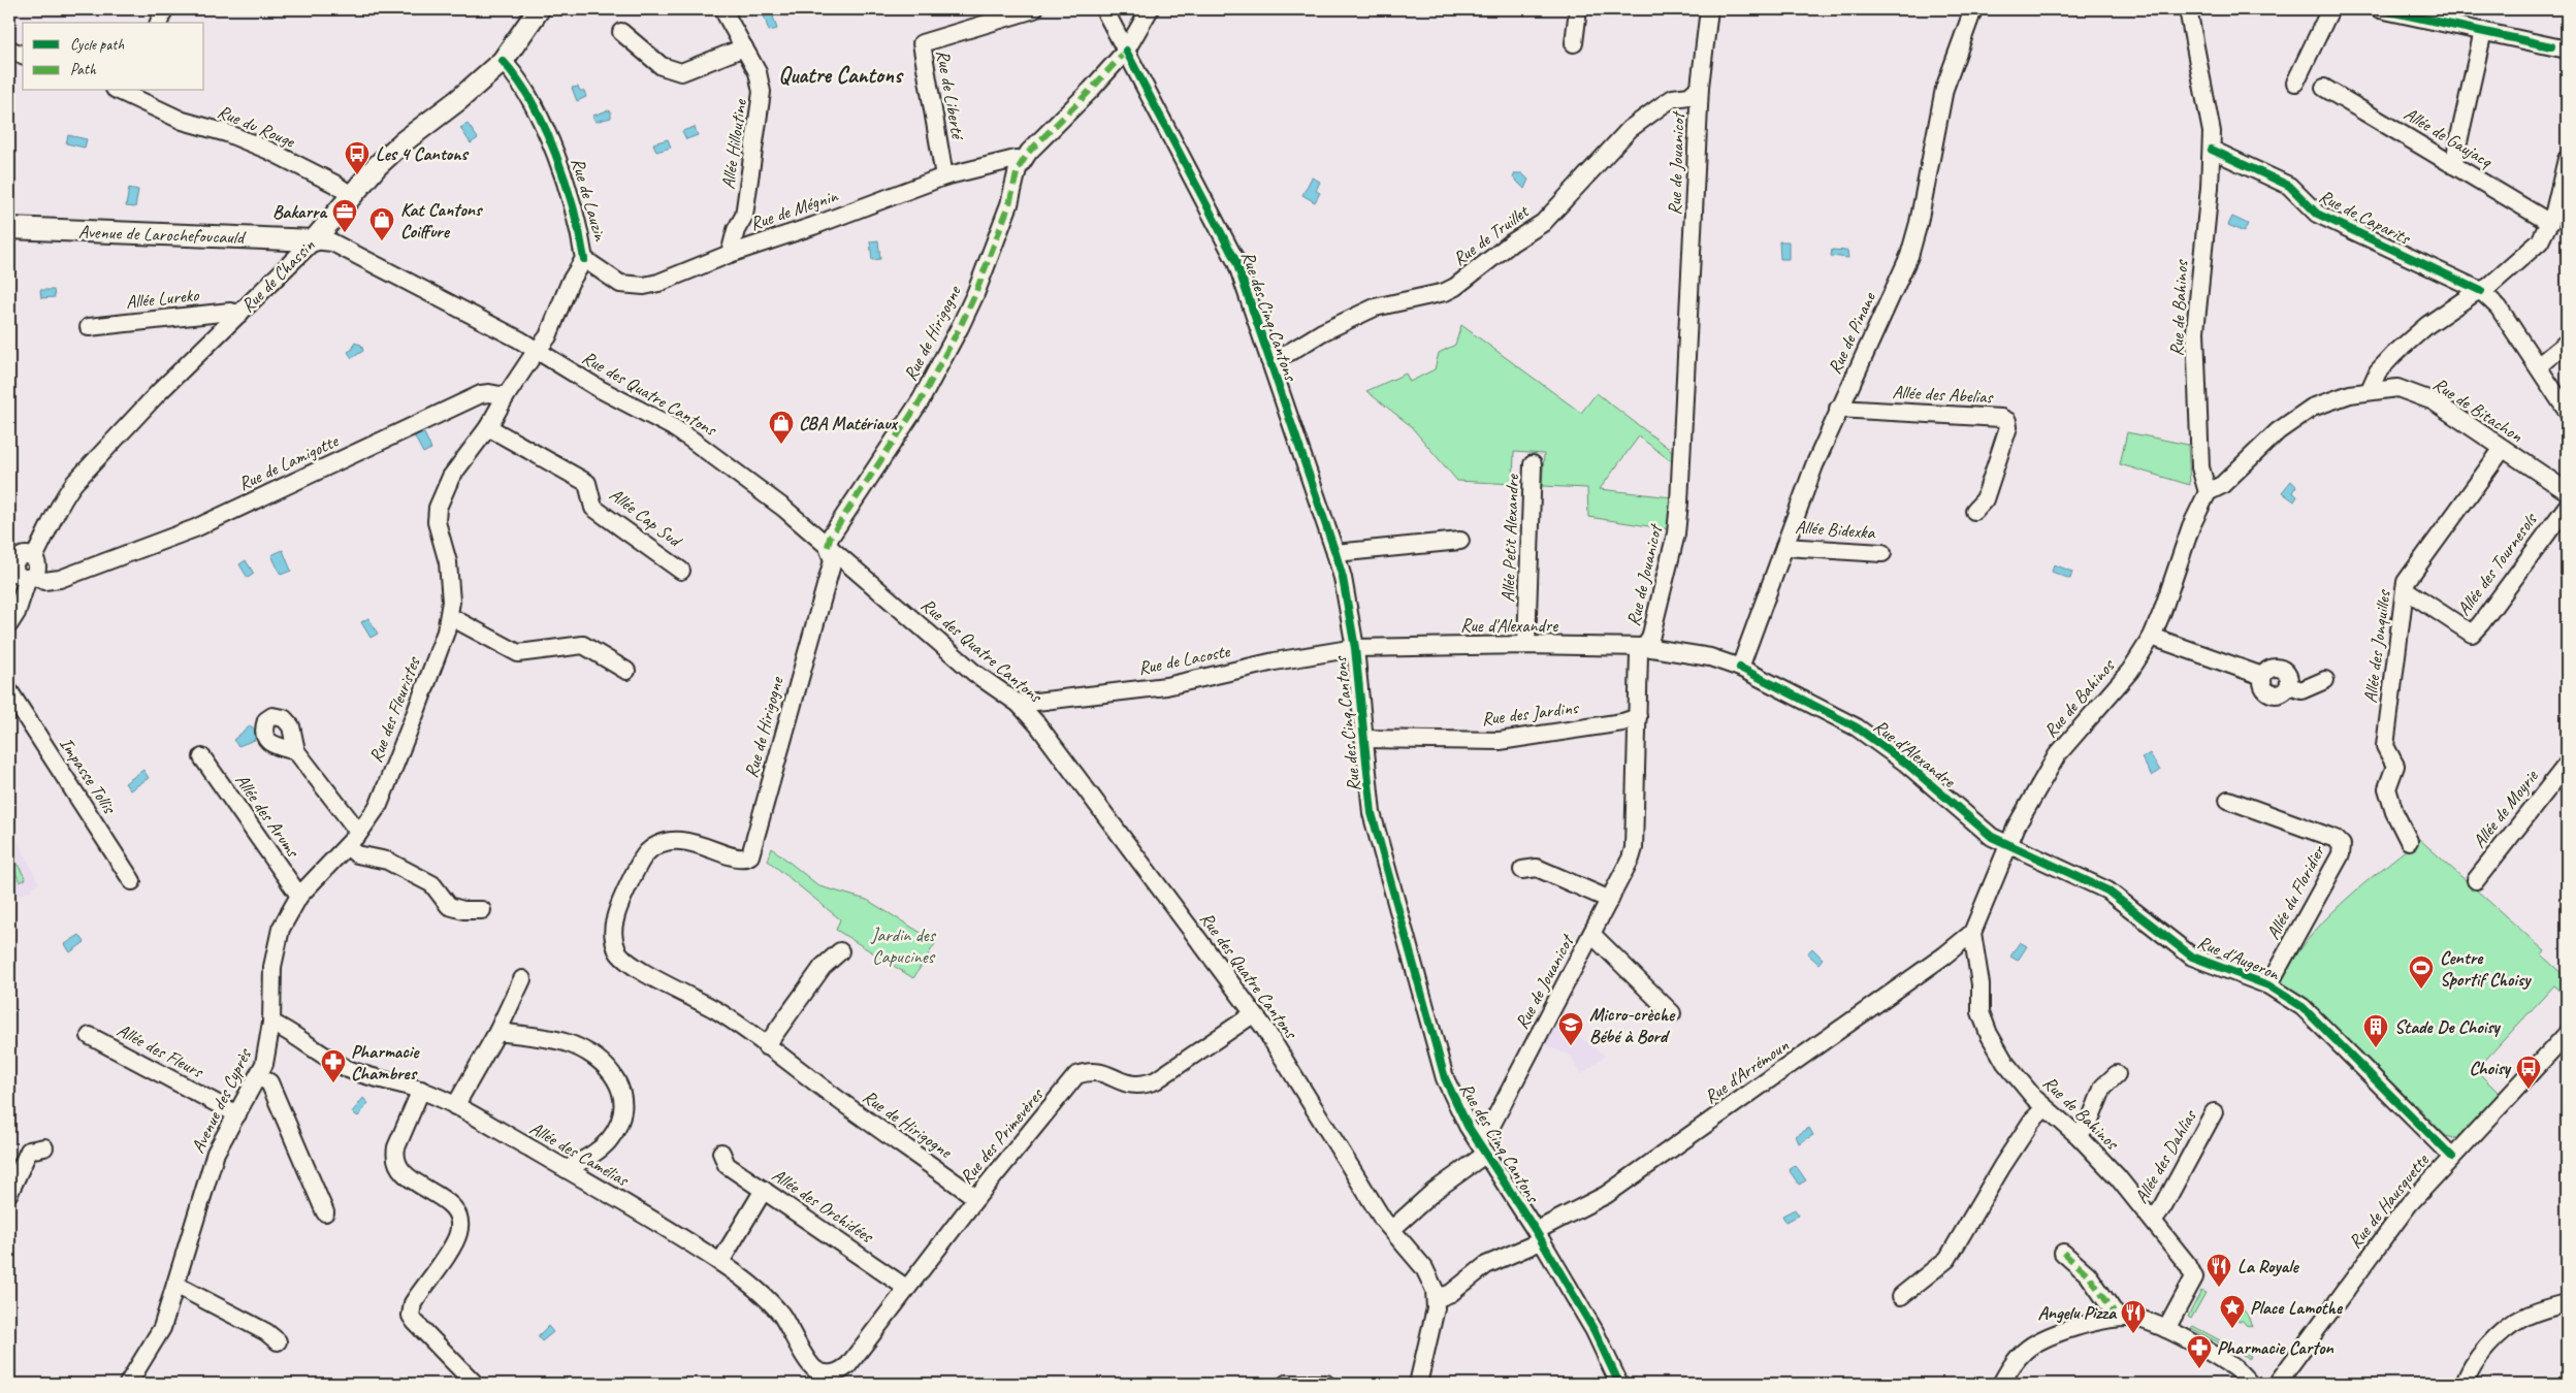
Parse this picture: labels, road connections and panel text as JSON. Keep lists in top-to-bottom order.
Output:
{
  "streets": {
    "main road": ["Avenue de Larochefoucauld", "Rue de Chassin"],
    "street": [
      "Rue de Liberté",
      "Rue du Rouge",
      "Allée de Gaujacq",
      "Allée Hilloutine",
      "Rue de Jouanicot",
      "Rue de Lauzin",
      "Rue de Mégnin",
      "Rue de Caparits",
      "Rue de Truillet",
      "Allée Lureko",
      "Rue de Bahinos",
      "Rue des Cinq Cantons",
      "Rue de Hirigogne",
      "Rue de Pinane",
      "Rue des Quatre Cantons",
      "Allée des Abelias",
      "Rue de Bitachon",
      "Rue de Lamigotte",
      "Allée Cap Sud",
      "Allée Bidexka",
      "Allée Petit Alexandre",
      "Allée des Tournesols",
      "Rue d'Alexandre",
      "Allée des Jonquilles",
      "Rue de Lacoste",
      "Rue des Fleuristes",
      "Rue des Jardins",
      "Impasse Tollis",
      "Allée de Moyrie",
      "Allée des Arums",
      "Allée du Floridier",
      "Rue d'Augeron",
      "Allée des Fleurs",
      "Rue d'Arrémoun",
      "Avenue des Cyprès",
      "Rue des Primevères",
      "Allée des Camélias",
      "Allée des Dahlias",
      "Rue de Hausquette",
      "Allée des Orchidées"
    ]
  },
  "crossings": [
    ["Rue de Liberté", "Rue de Mégnin"],
    ["Rue du Rouge", "Rue de Chassin"],
    ["Allée Hilloutine", "Rue de Mégnin"],
    ["Rue de Jouanicot", "Rue de Truillet"],
    ["Rue de Jouanicot", "Rue des Cinq Cantons"],
    ["Rue de Jouanicot", "Rue d'Alexandre"],
    ["Rue de Jouanicot", "Rue des Jardins"],
    ["Rue de Lauzin", "Rue de Mégnin"],
    ["Rue de Lauzin", "Rue de Chassin"],
    ["Rue de Lauzin", "Rue des Quatre Cantons"],
    ["Rue de Mégnin", "Rue de Hirigogne"],
    ["Rue de Caparits", "Rue de Bahinos"],
    ["Avenue de Larochefoucauld", "Rue de Chassin"],
    ["Avenue de Larochefoucauld", "Rue des Quatre Cantons"],
    ["Rue de Truillet", "Rue des Cinq Cantons"],
    ["Rue de Chassin", "Allée Lureko"],
    ["Rue de Chassin", "Rue des Quatre Cantons"],
    ["Rue de Chassin", "Rue de Lamigotte"],
    ["Rue de Bahinos", "Rue de Bitachon"],
    ["Rue de Bahinos", "Rue d'Alexandre"],
    ["Rue de Bahinos", "Rue d'Augeron"],
    ["Rue de Bahinos", "Rue d'Arrémoun"],
    ["Rue de Bahinos", "Allée des Dahlias"],
    ["Rue des Cinq Cantons", "Rue de Hirigogne"],
    ["Rue des Cinq Cantons", "Rue d'Alexandre"],
    ["Rue des Cinq Cantons", "Rue de Lacoste"],
    ["Rue des Cinq Cantons", "Rue des Jardins"],
    ["Rue des Cinq Cantons", "Rue d'Arrémoun"],
    ["Rue de Hirigogne", "Rue des Quatre Cantons"],
    ["Rue de Hirigogne", "Rue des Primevères"],
    ["Rue de Pinane", "Allée des Abelias"],
    ["Rue de Pinane", "Allée Bidexka"],
    ["Rue de Pinane", "Rue d'Alexandre"],
    ["Rue des Quatre Cantons", "Rue de Lacoste"],
    ["Rue des Quatre Cantons", "Rue d'Arrémoun"],
    ["Rue des Quatre Cantons", "Rue des Primevères"],
    ["Rue de Bitachon", "Allée des Jonquilles"],
    ["Rue de Lamigotte", "Rue des Fleuristes"],
    ["Allée Cap Sud", "Rue des Fleuristes"],
    ["Allée Petit Alexandre", "Rue d'Alexandre"],
    ["Allée des Tournesols", "Allée des Jonquilles"],
    ["Rue d'Alexandre", "Rue de Lacoste"],
    ["Rue d'Alexandre", "Rue d'Augeron"],
    ["Rue des Fleuristes", "Allée des Arums"],
    ["Rue des Fleuristes", "Avenue des Cyprès"],
    ["Rue des Fleuristes", "Allée des Camélias"],
    ["Allée du Floridier", "Rue d'Augeron"],
    ["Rue d'Augeron", "Rue de Hausquette"],
    ["Allée des Fleurs", "Avenue des Cyprès"],
    ["Avenue des Cyprès", "Allée des Camélias"],
    ["Rue des Primevères", "Allée des Camélias"],
    ["Rue des Primevères", "Allée des Orchidées"]
  ],
  "districts": ["Quatre Cantons"],
  "parks": ["Jardin des Capucines"],
  "places": {
    "bus stop": ["Les 4 Cantons", "Choisy"],
    "office": ["Bakarra"],
    "shop": ["Kat Cantons Coiffure", "CBA Matériaux"],
    "sports": ["Centre Sportif Choisy"],
    "school or university": ["Micro-crèche Bébé à Bord"],
    "building": ["Stade De Choisy"],
    "pharmacy": ["Pharmacie Chambres", "Pharmacie Carton"],
    "restaurant": ["La Royale", "Angelu Pizza"],
    "place": ["Place Lamothe"]
  },
  "legend": ["Cycle path", "Path"]
}
